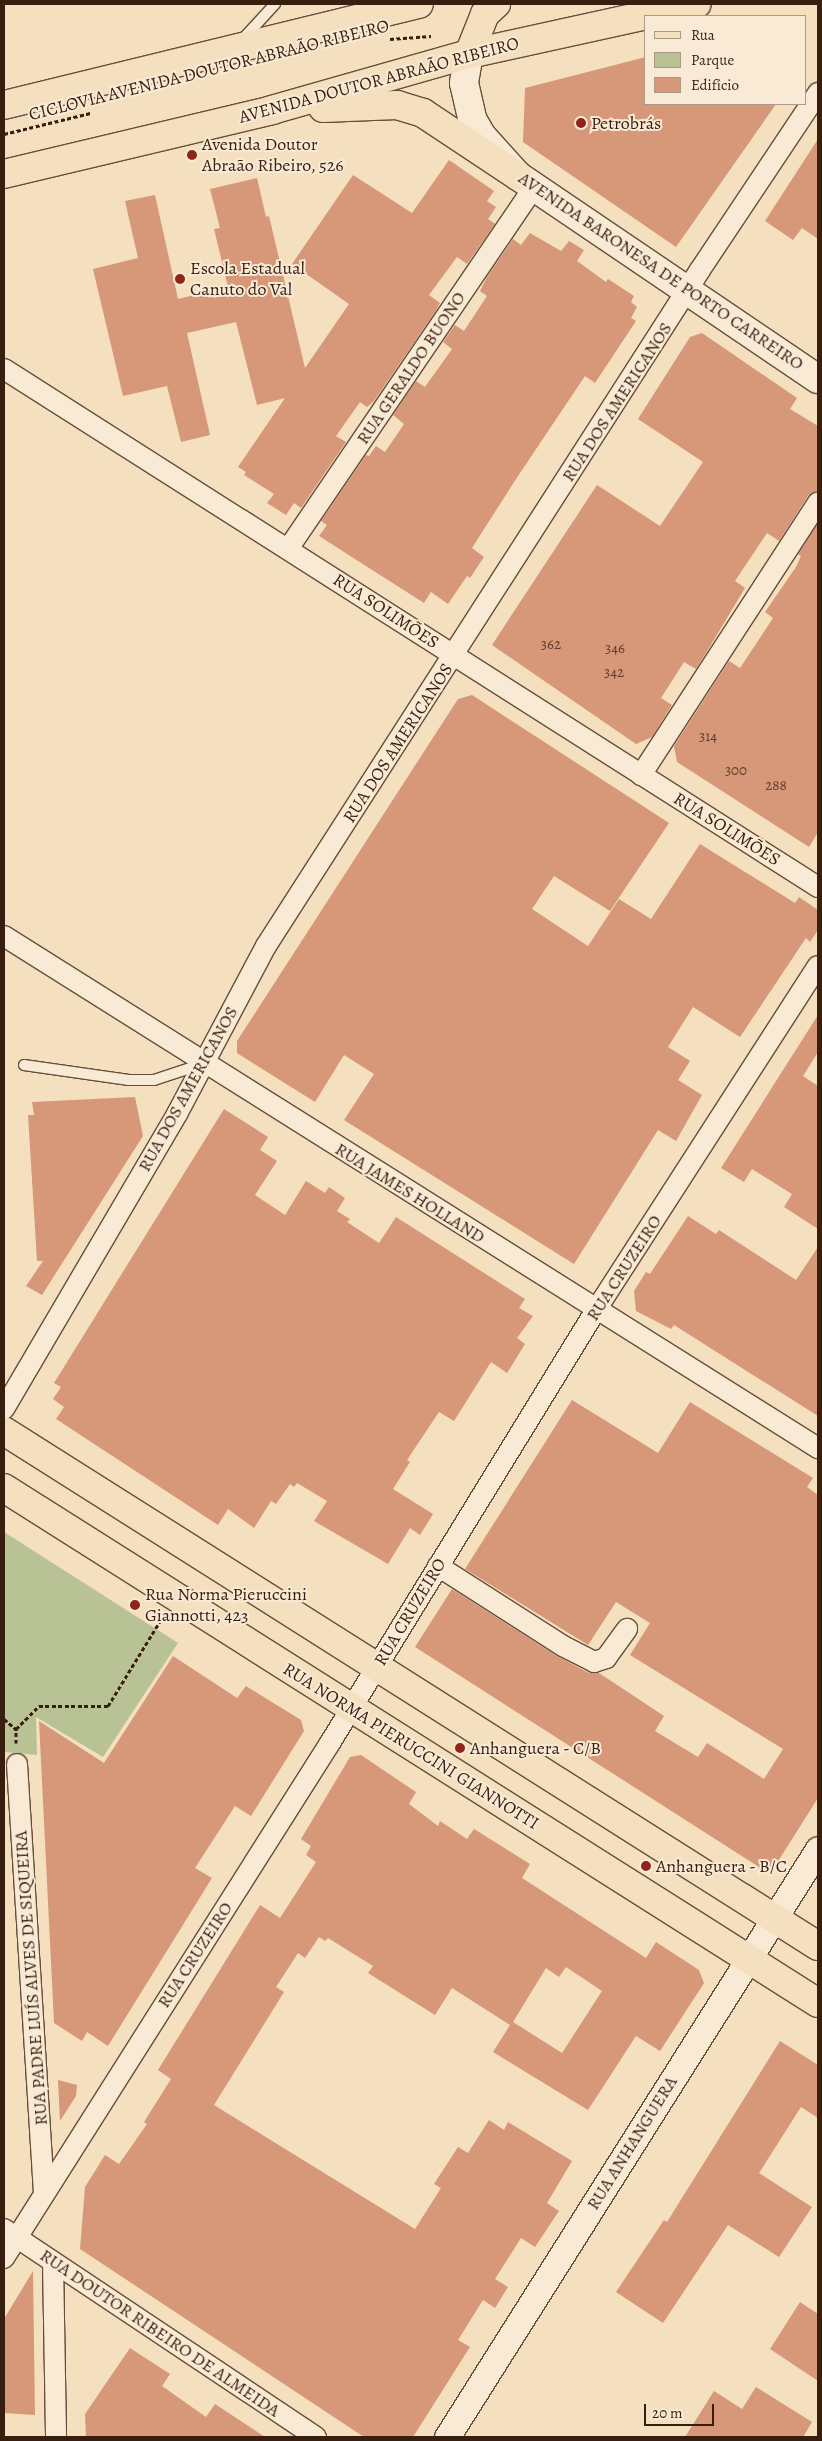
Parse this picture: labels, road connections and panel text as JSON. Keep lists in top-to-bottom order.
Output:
{
  "streets": {
    "main road": ["AVENIDA DOUTOR ABRAÃO RIBEIRO", "AVENIDA BARONESA DE PORTO CARREIRO", "RUA NORMA PIERUCCINI GIANNOTTI"],
    "street": [
      "RUA GERALDO BUONO",
      "RUA DOS AMERICANOS",
      "RUA SOLIMÕES",
      "RUA JAMES HOLLAND",
      "RUA CRUZEIRO",
      "RUA PADRE LUÍS ALVES DE SIQUEIRA",
      "RUA ANHANGUERA",
      "RUA DOUTOR RIBEIRO DE ALMEIDA"
    ],
    "path": ["CICLOVIA AVENIDA DOUTOR ABRAÃO RIBEIRO"]
  },
  "crossings": [
    ["AVENIDA DOUTOR ABRAÃO RIBEIRO", "AVENIDA BARONESA DE PORTO CARREIRO"],
    ["AVENIDA BARONESA DE PORTO CARREIRO", "RUA GERALDO BUONO"],
    ["AVENIDA BARONESA DE PORTO CARREIRO", "RUA DOS AMERICANOS"],
    ["RUA GERALDO BUONO", "RUA SOLIMÕES"],
    ["RUA DOS AMERICANOS", "RUA SOLIMÕES"],
    ["RUA DOS AMERICANOS", "RUA JAMES HOLLAND"],
    ["RUA JAMES HOLLAND", "RUA CRUZEIRO"],
    ["RUA CRUZEIRO", "RUA NORMA PIERUCCINI GIANNOTTI"],
    ["RUA CRUZEIRO", "RUA PADRE LUÍS ALVES DE SIQUEIRA"],
    ["RUA CRUZEIRO", "RUA DOUTOR RIBEIRO DE ALMEIDA"],
    ["RUA NORMA PIERUCCINI GIANNOTTI", "RUA ANHANGUERA"]
  ],
  "places": [
    "Petrobrás",
    "Avenida Doutor Abraão Ribeiro, 526",
    "Escola Estadual Canuto do Val",
    "Rua Norma Pieruccini Giannotti, 423",
    "Anhanguera - C/B",
    "Anhanguera - B/C"
  ],
  "house_numbers": [
    "362",
    "346",
    "342",
    "314",
    "300",
    "288"
  ],
  "legend": ["Rua", "Parque", "Edifício"],
  "scale_bar": "20 m"
}
